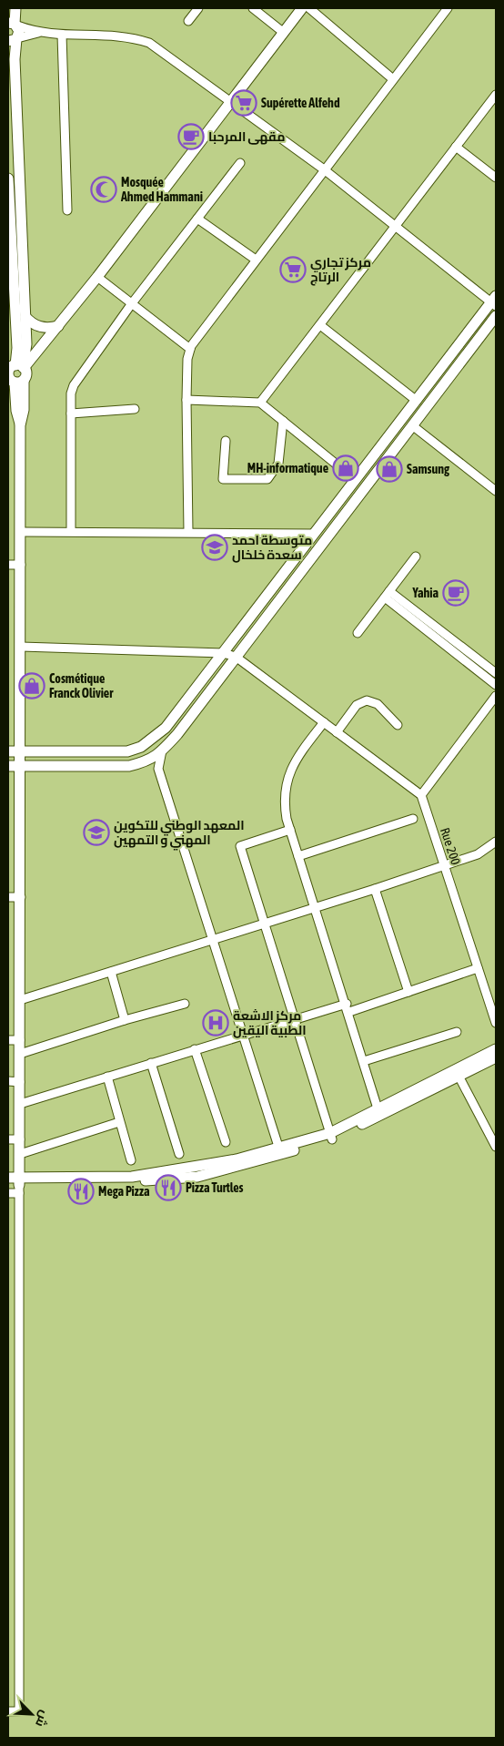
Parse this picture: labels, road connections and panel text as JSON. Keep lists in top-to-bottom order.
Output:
{
  "streets": {
    "street": ["Rue 200"]
  },
  "places": {
    "supermarket": ["Supérette Alfehd", "مركز تجاري الرتاج"],
    "cafe": ["مقهى المرحبا", "Yahia"],
    "mosque": ["Mosquée Ahmed Hammani"],
    "shop": ["MH-informatique", "Samsung", "Cosmétique Franck Olivier"],
    "school or university": ["متوسطة احمد سعدة خلخال", "المعهد الوطني للتكوين المهني و التمهين"],
    "hospital": ["مركز الاشعة الطبية اليقين"],
    "restaurant": ["Pizza Turtles", "Mega Pizza"]
  },
  "north": "bottom right"
}
